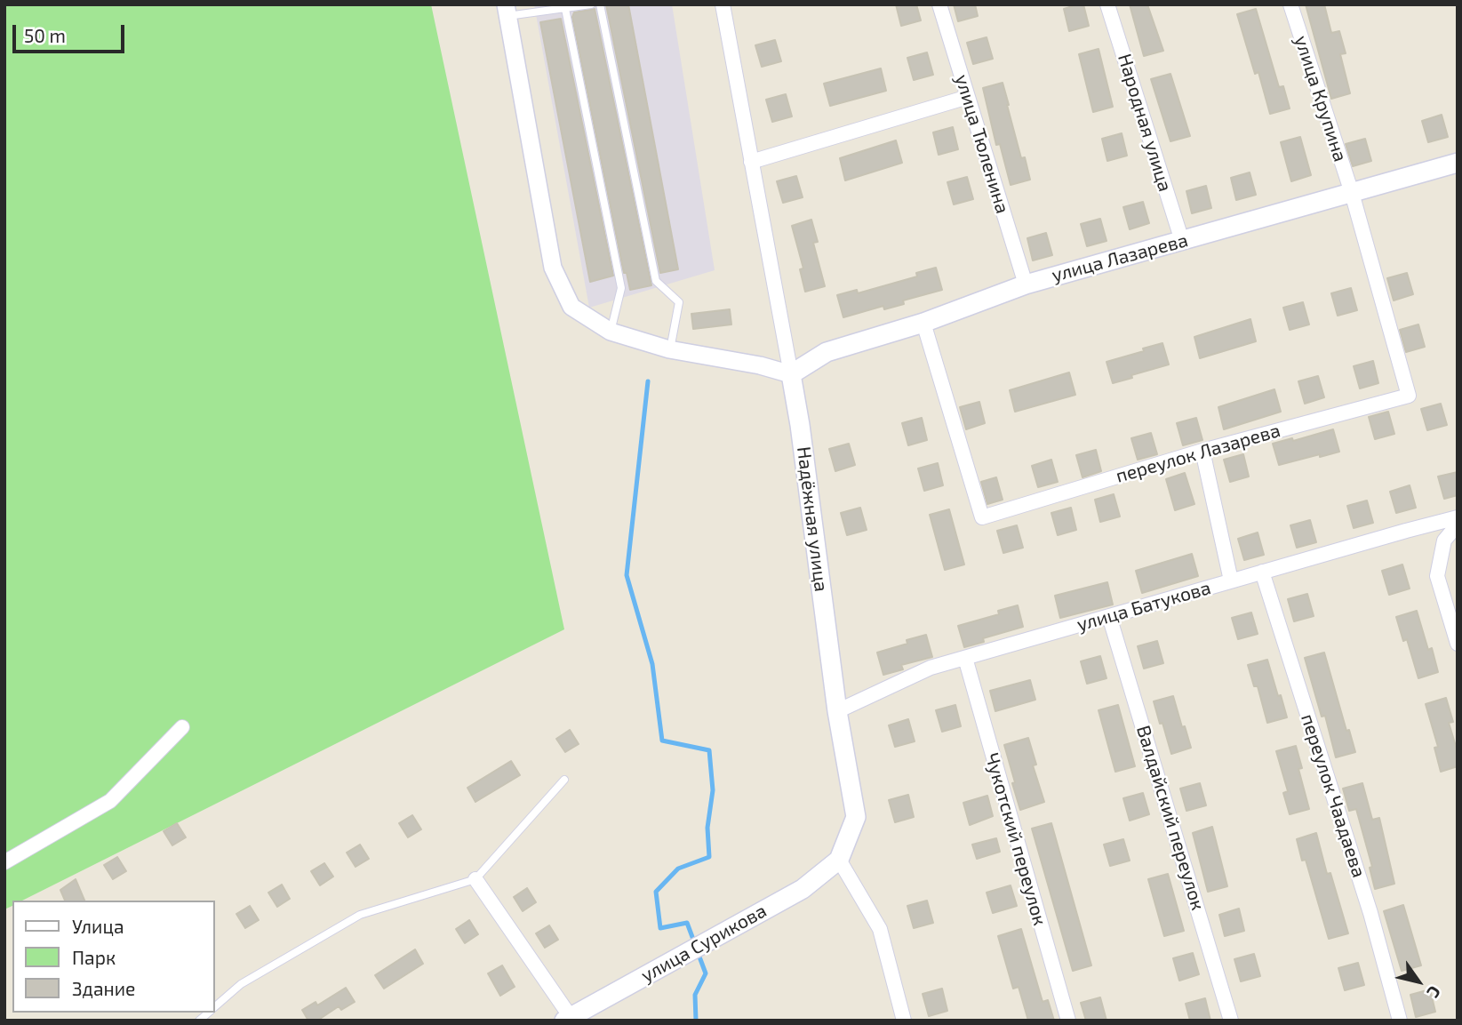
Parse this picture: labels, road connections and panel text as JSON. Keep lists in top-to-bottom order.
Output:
{
  "streets": {
    "main road": ["улица Лазарева", "Надёжная улица", "улица Сурикова"],
    "street": [
      "улица Крупина",
      "Народная улица",
      "улица Тюленина",
      "переулок Лазарева",
      "улица Батукова",
      "переулок Чаадаева",
      "Валдайский переулок",
      "Чукотский переулок"
    ]
  },
  "crossings": [
    ["улица Крупина", "улица Лазарева"],
    ["улица Крупина", "переулок Лазарева"],
    ["Народная улица", "улица Лазарева"],
    ["улица Тюленина", "улица Лазарева"],
    ["улица Лазарева", "переулок Лазарева"],
    ["улица Лазарева", "Надёжная улица"],
    ["Надёжная улица", "улица Батукова"],
    ["Надёжная улица", "улица Сурикова"],
    ["улица Батукова", "переулок Чаадаева"],
    ["улица Батукова", "Валдайский переулок"],
    ["улица Батукова", "Чукотский переулок"]
  ],
  "legend": ["Улица", "Парк", "Здание"],
  "scale_bar": "50 m",
  "north": "bottom right"
}
